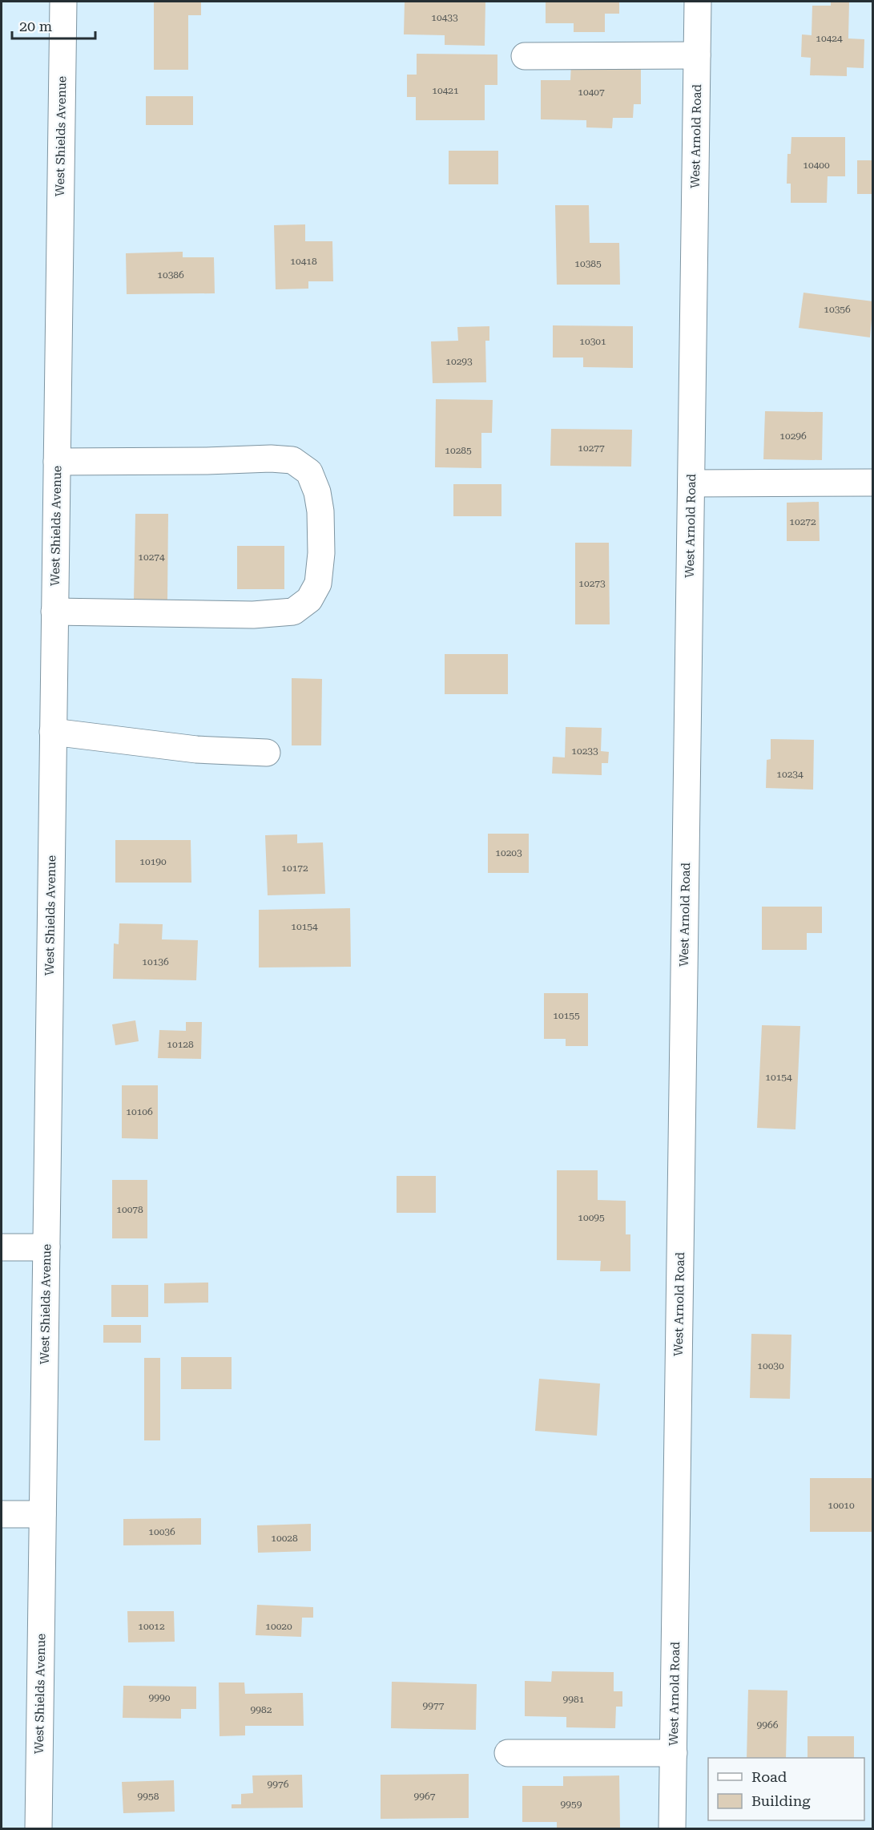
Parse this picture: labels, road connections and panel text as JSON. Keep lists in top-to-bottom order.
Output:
{
  "streets": {
    "street": ["West Shields Avenue", "West Arnold Road"]
  },
  "house_numbers": [
    "10433",
    "10424",
    "10421",
    "10407",
    "10400",
    "10418",
    "10385",
    "10386",
    "10356",
    "10301",
    "10293",
    "10296",
    "10277",
    "10285",
    "10272",
    "10274",
    "10273",
    "10233",
    "10234",
    "10203",
    "10190",
    "10172",
    "10154",
    "10136",
    "10155",
    "10128",
    "10154",
    "10106",
    "10078",
    "10095",
    "10030",
    "10010",
    "10036",
    "10028",
    "10012",
    "10020",
    "9990",
    "9981",
    "9977",
    "9982",
    "9966",
    "9976",
    "9958",
    "9967",
    "9959"
  ],
  "legend": ["Road", "Building"],
  "scale_bar": "20 m"
}
